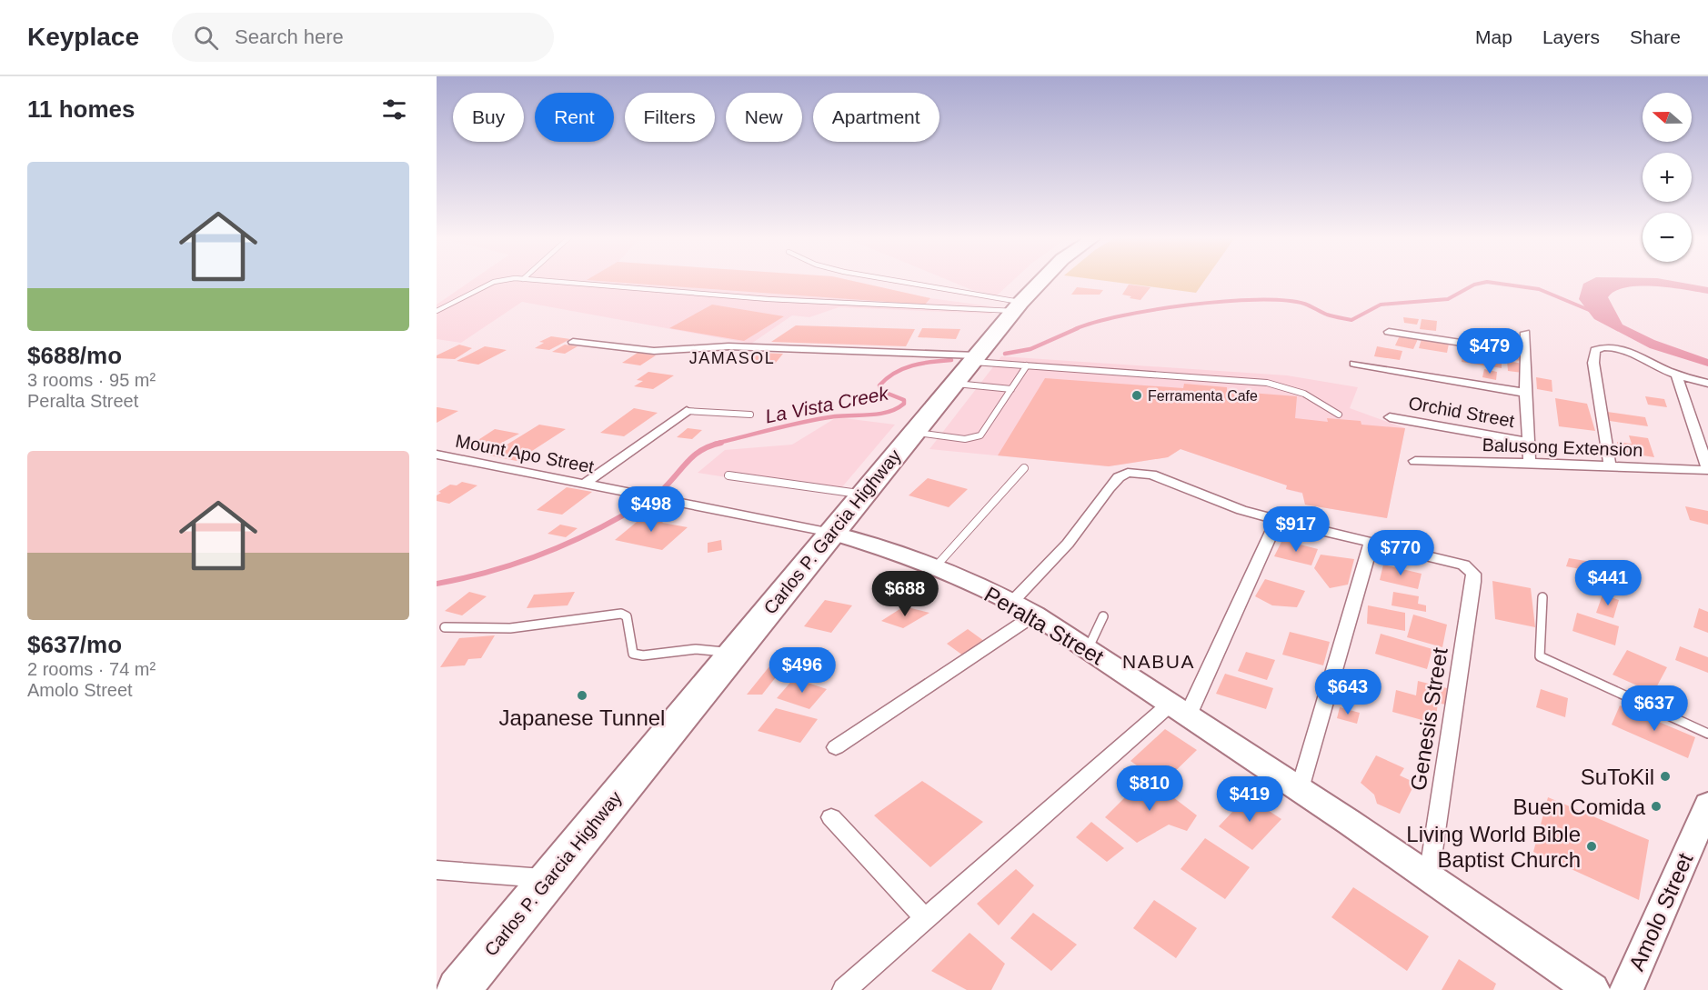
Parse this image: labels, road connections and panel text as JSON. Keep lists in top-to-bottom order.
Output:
{
  "streets": {
    "highway": ["Carlos P. Garcia Highway"],
    "street": [
      "Orchid Street",
      "Balusong Extension",
      "Mount Apo Street",
      "Peralta Street",
      "Genesis Street",
      "Amolo Street"
    ]
  },
  "crossings": [
    ["Mount Apo Street", "Carlos P. Garcia Highway"],
    ["Mount Apo Street", "Peralta Street"],
    ["Carlos P. Garcia Highway", "Peralta Street"],
    ["Peralta Street", "Genesis Street"]
  ],
  "districts": ["JAMASOL", "NABUA"],
  "water": ["La Vista Creek"],
  "places": [
    "Ferramenta Cafe",
    "Japanese Tunnel",
    "SuToKil",
    "Buen Comida",
    "Living World Bible Baptist Church"
  ],
  "north": "left",
  "page": {
    "header": "Keyplace",
    "search": "Search here",
    "nav": ["Map", "Layers", "Share"],
    "heading": "11 homes",
    "map_buttons": ["+", "−"],
    "chip": [
      "Buy",
      "Rent",
      "Filters",
      "New",
      "Apartment"
    ],
    "list": [
      {
        "name": "$688/mo",
        "note": "3 rooms · 95 m² · Peralta Street"
      },
      {
        "name": "$637/mo",
        "note": "2 rooms · 74 m² · Amolo Street"
      }
    ],
    "price": [
      "$479",
      "$498",
      "$917",
      "$770",
      "$441",
      "$688",
      "$496",
      "$643",
      "$637",
      "$810",
      "$419"
    ]
  }
}
